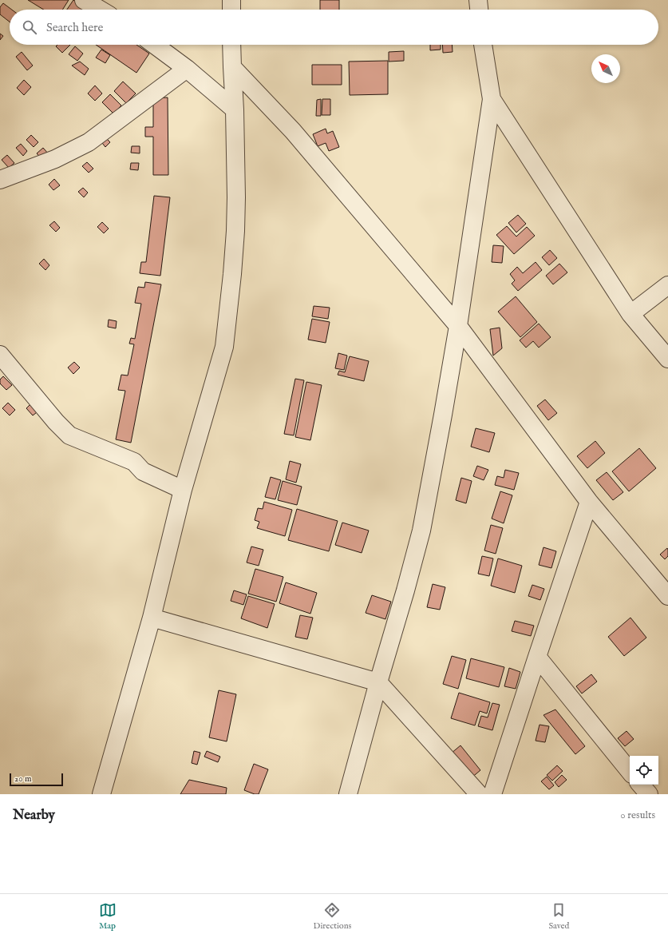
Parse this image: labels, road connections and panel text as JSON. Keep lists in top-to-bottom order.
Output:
{
  "scale_bar": "20 m",
  "north": "top left",
  "page": {
    "search": "Search here",
    "scale": "20 m",
    "heading": ["Nearby", "0 results"],
    "nav": ["Map", "Directions", "Saved"]
  }
}
